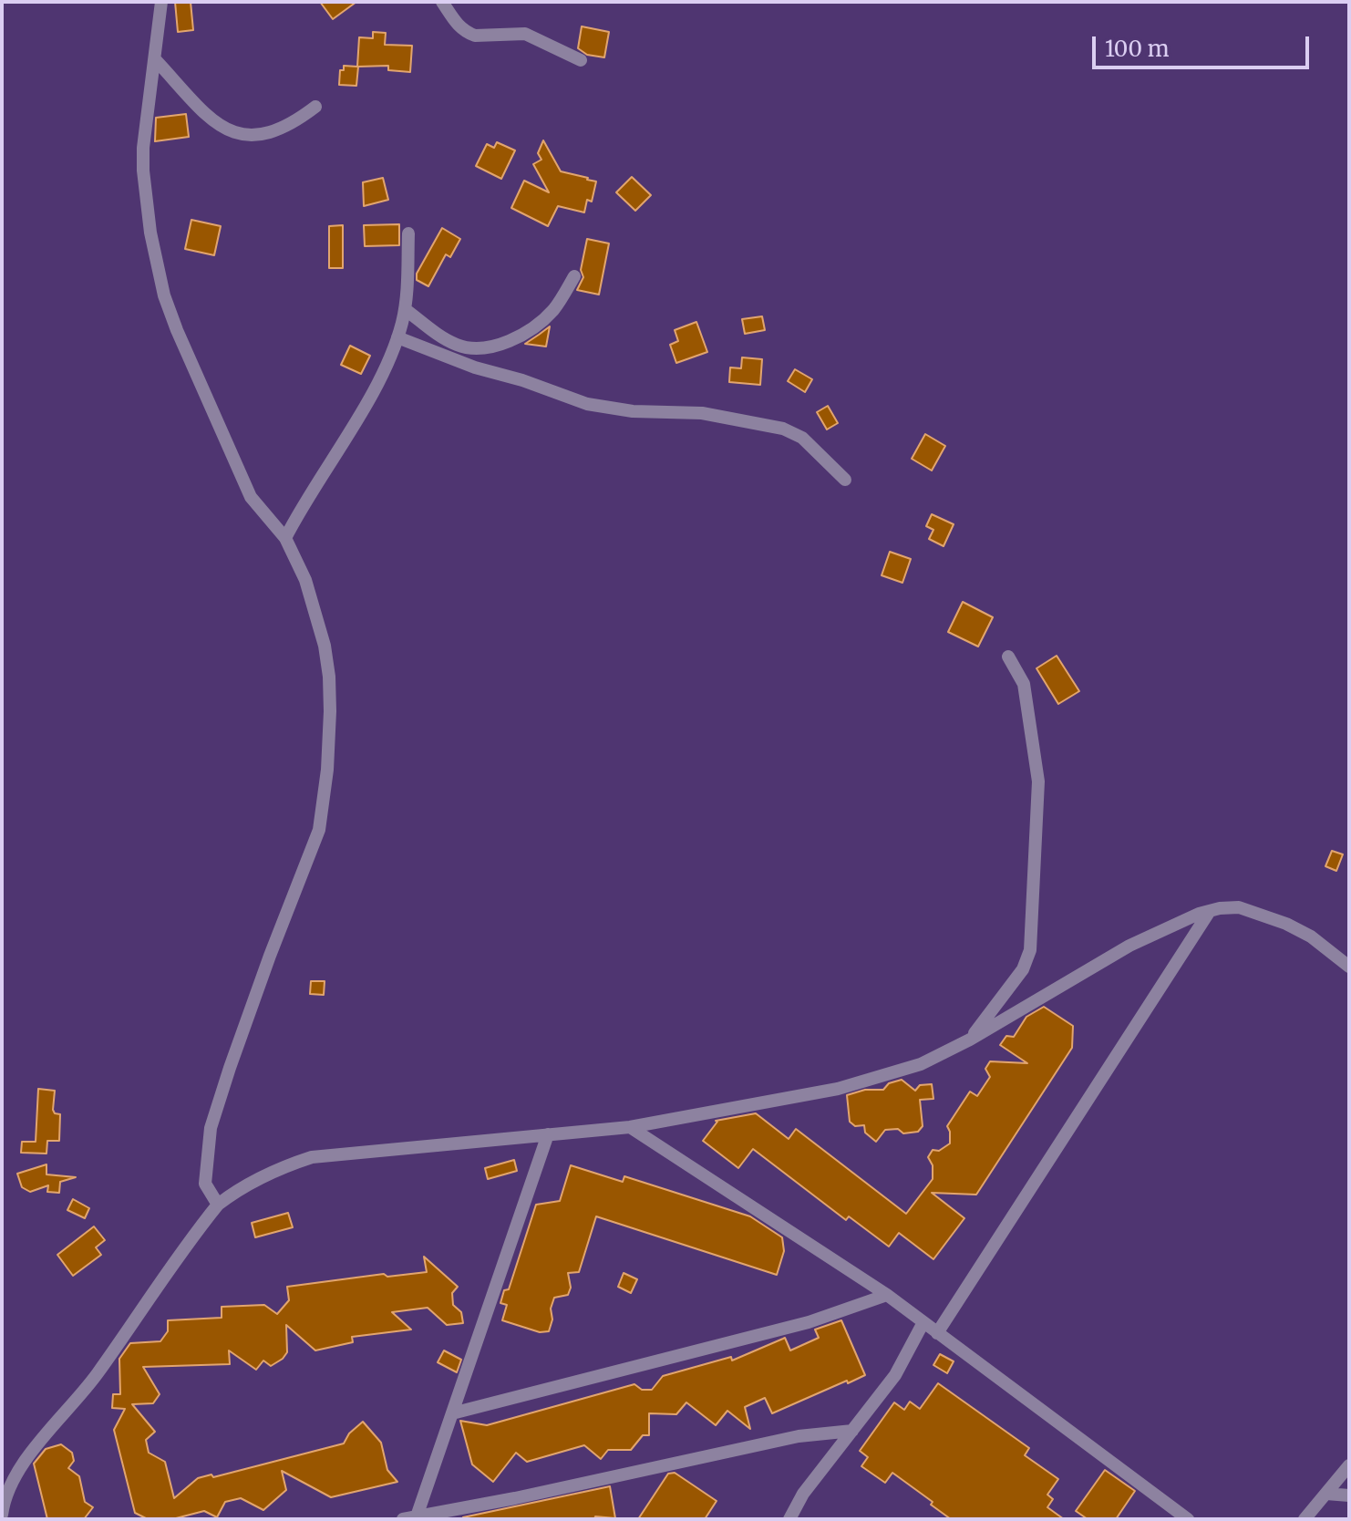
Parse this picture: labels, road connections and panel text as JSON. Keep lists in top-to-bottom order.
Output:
{
  "scale_bar": "100 m"
}
